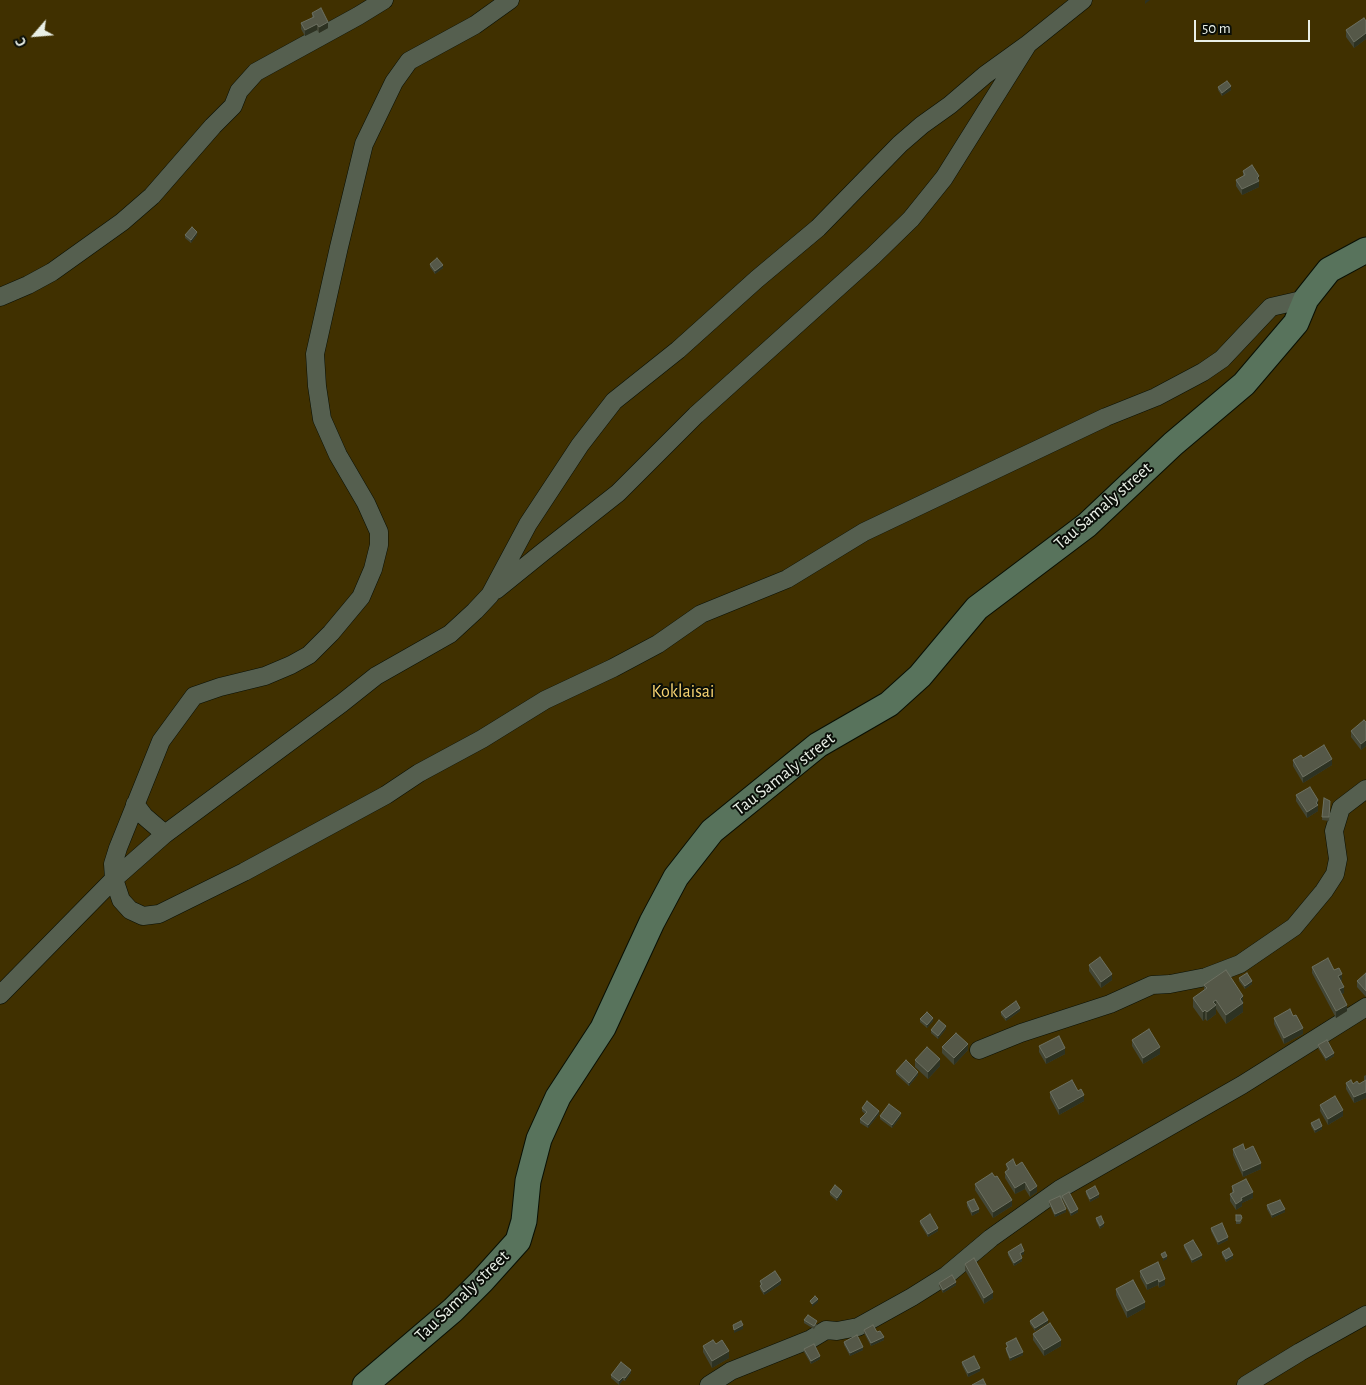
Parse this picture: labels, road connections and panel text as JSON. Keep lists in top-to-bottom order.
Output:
{
  "streets": {
    "street": ["Tau Samaly street"]
  },
  "parks": ["Koklaisai"],
  "scale_bar": "50 m",
  "north": "bottom left"
}
